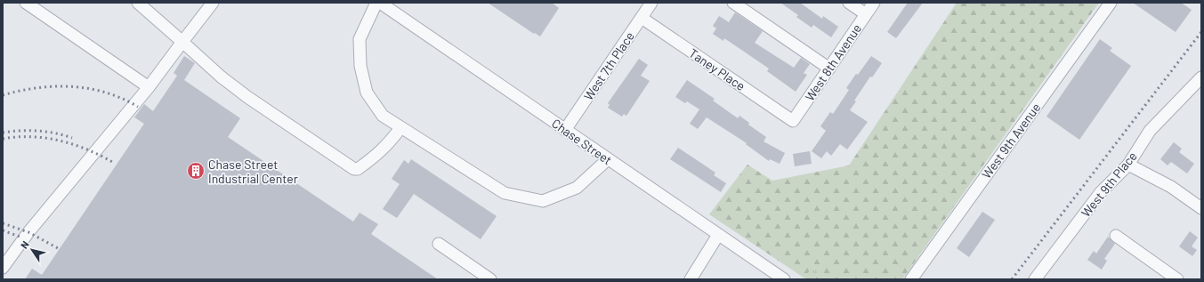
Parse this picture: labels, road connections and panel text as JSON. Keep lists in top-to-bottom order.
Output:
{
  "streets": {
    "street": [
      "West 8th Avenue",
      "West 7th Place",
      "Taney Place",
      "West 9th Avenue",
      "Chase Street",
      "West 9th Place"
    ]
  },
  "crossings": [
    ["West 8th Avenue", "Taney Place"],
    ["West 7th Place", "Taney Place"],
    ["West 7th Place", "Chase Street"]
  ],
  "places": {
    "building": ["Chase Street Industrial Center"]
  },
  "north": "top left"
}
